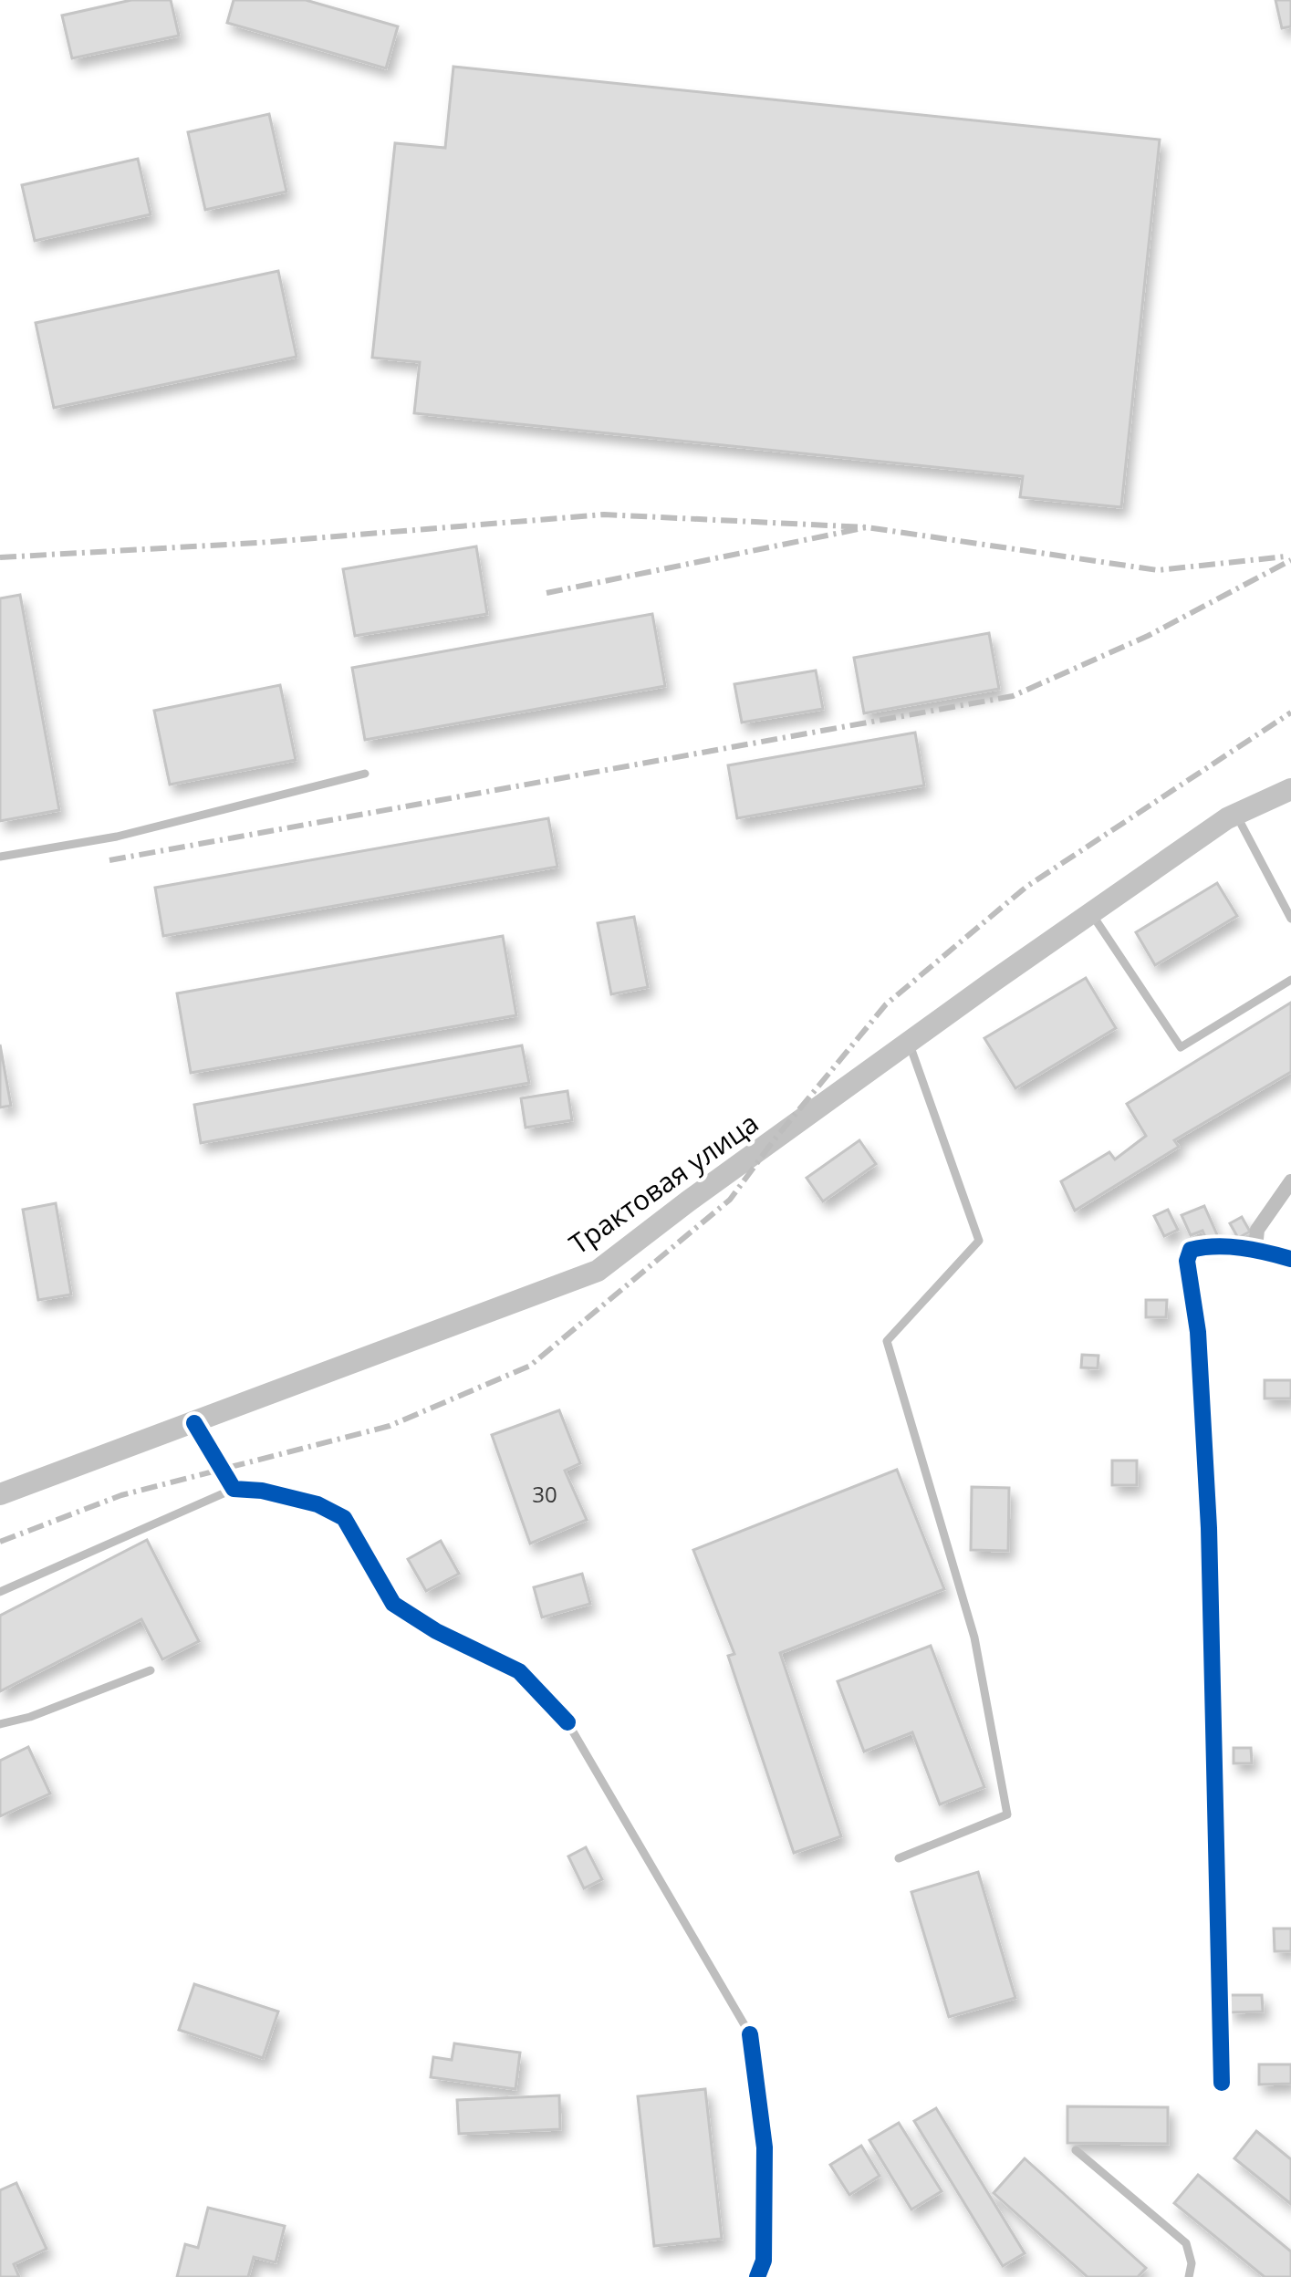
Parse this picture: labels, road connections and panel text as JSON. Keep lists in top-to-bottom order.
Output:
{
  "streets": {
    "main road": ["Трактовая улица"]
  },
  "house_numbers": ["30"]
}
